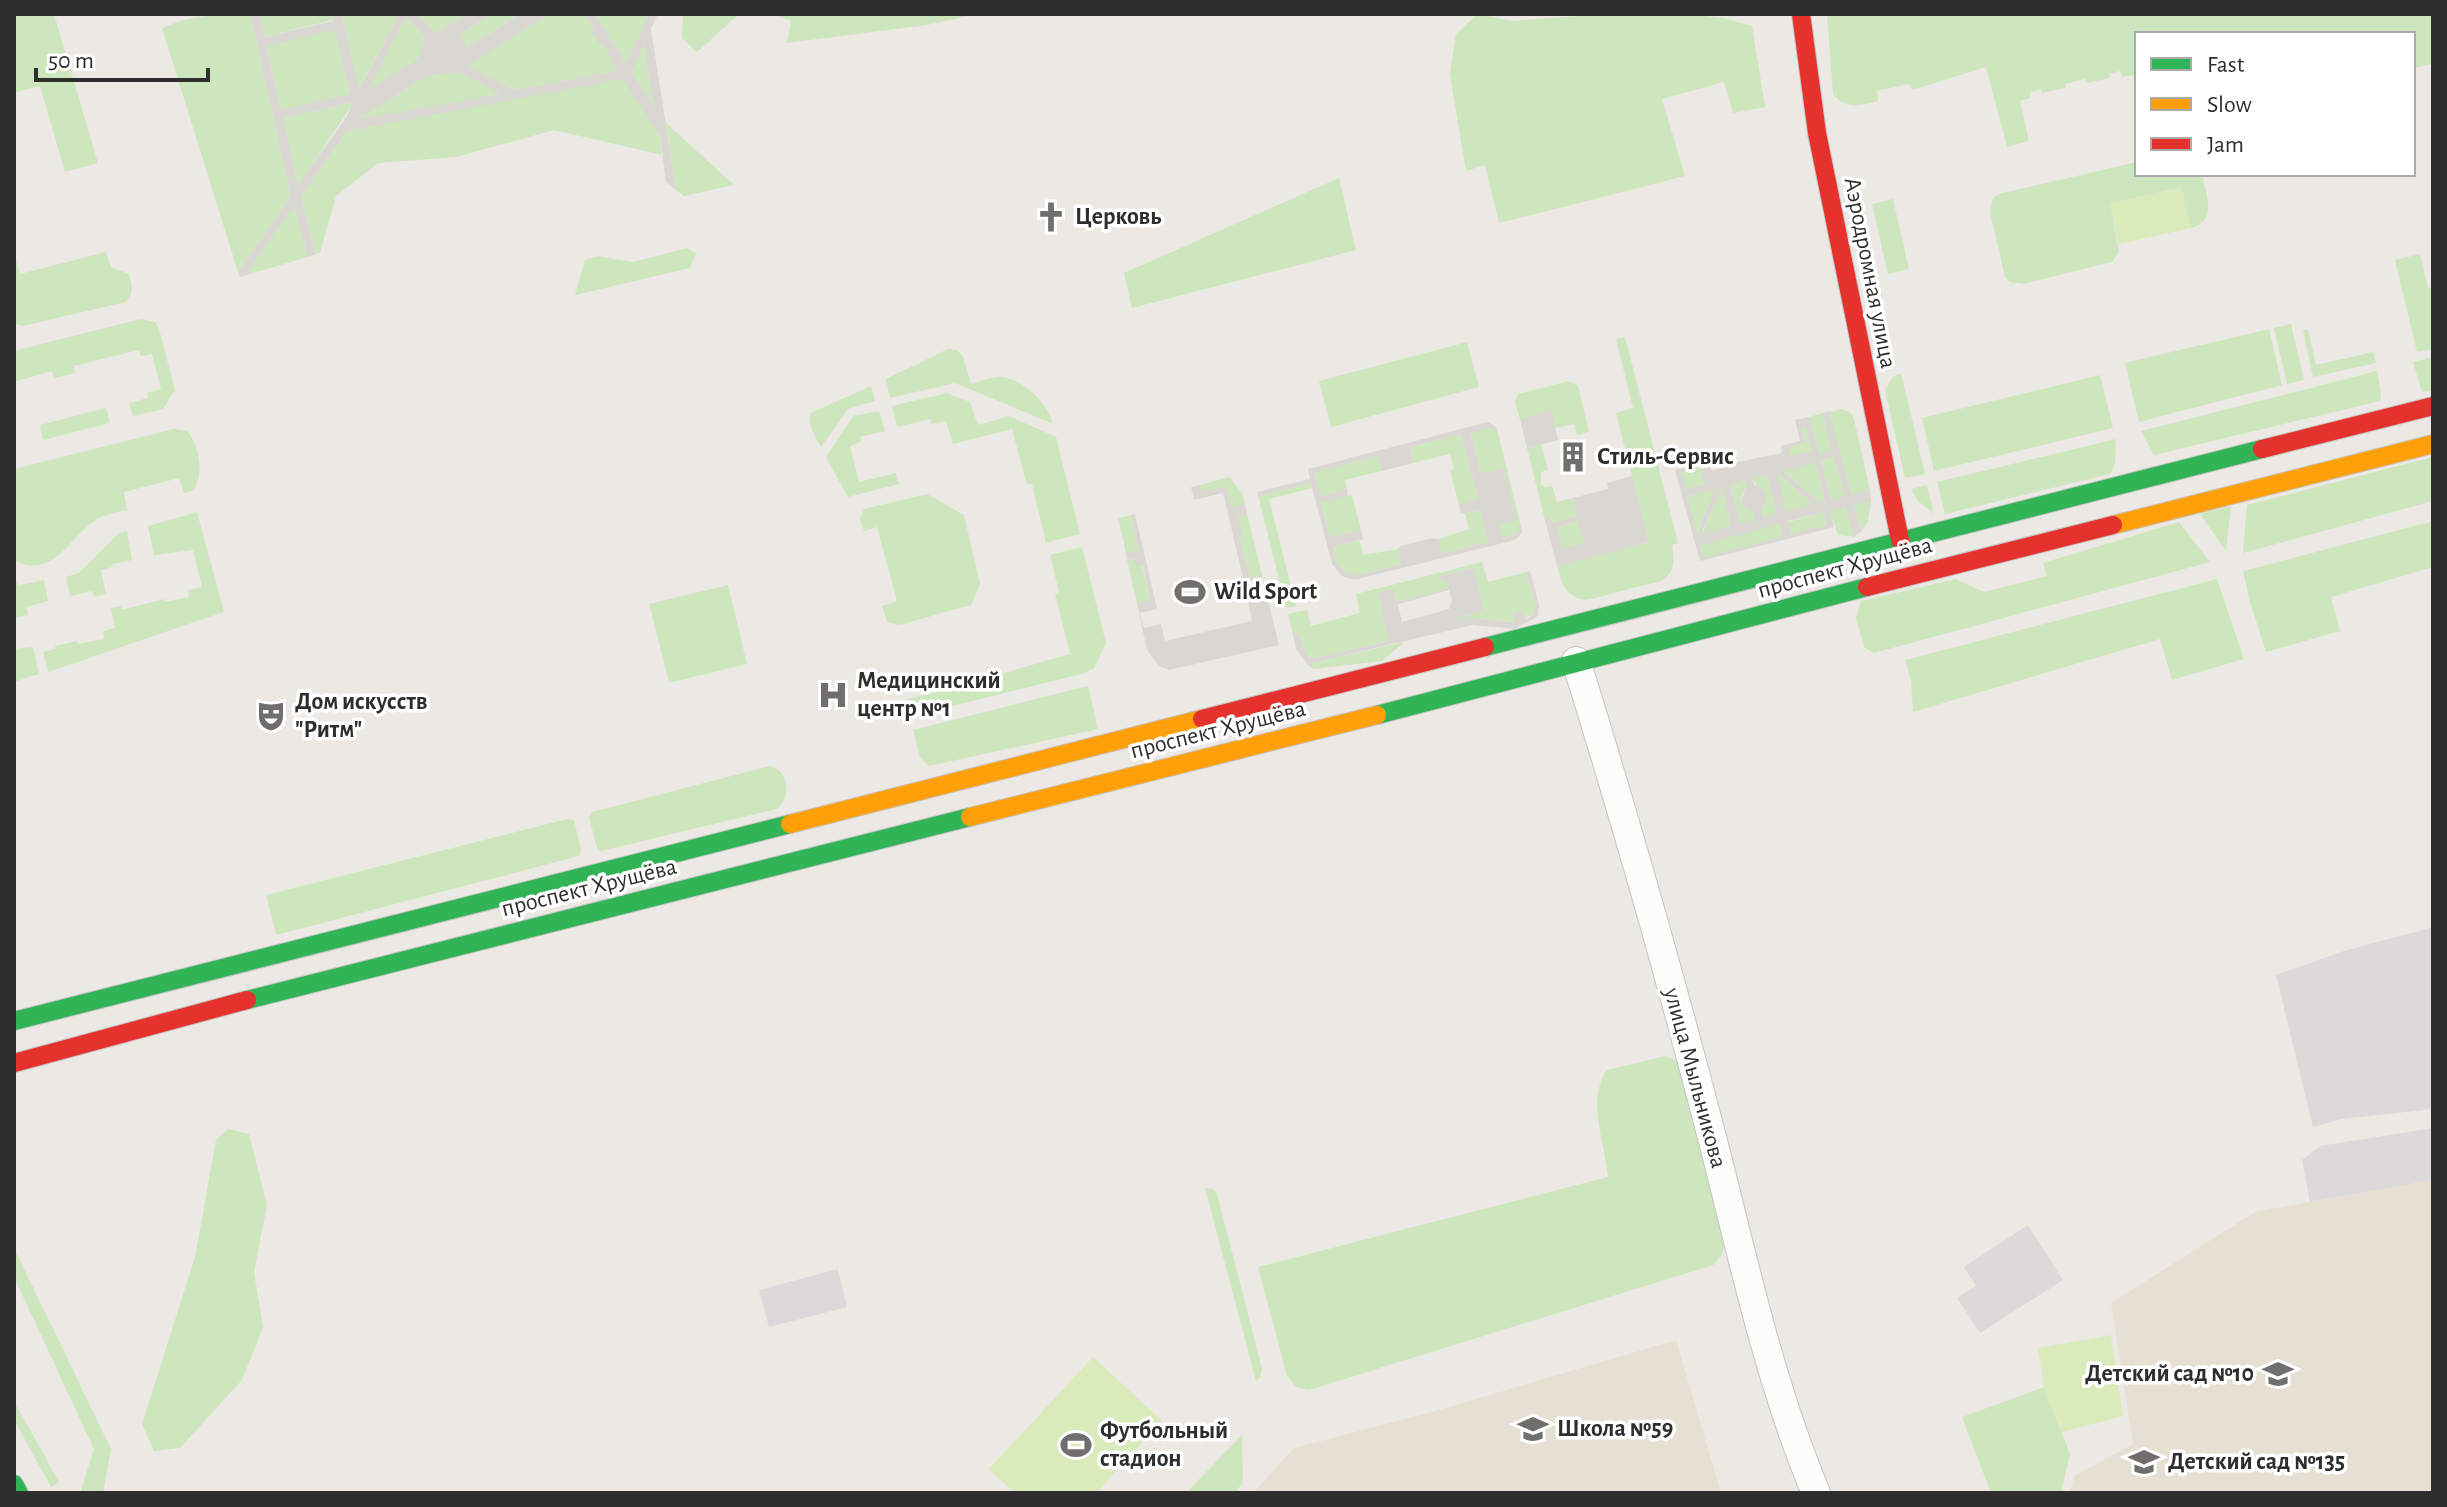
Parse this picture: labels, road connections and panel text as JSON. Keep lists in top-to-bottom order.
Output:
{
  "streets": {
    "main road": ["Аэродромная улица", "проспект Хрущёва"],
    "street": ["улица Мыльникова"]
  },
  "crossings": [
    ["Аэродромная улица", "проспект Хрущёва"],
    ["проспект Хрущёва", "улица Мыльникова"]
  ],
  "places": {
    "church": ["Церковь"],
    "building": ["Стиль-Сервис"],
    "sports": ["Wild Sport", "Футбольный стадион"],
    "hospital": ["Медицинский центр №1"],
    "theatre": ["Дом искусств \"Ритм\""],
    "school or university": ["Детский сад №10", "Школа №59", "Детский сад №135"]
  },
  "legend": ["Fast", "Slow", "Jam"],
  "scale_bar": "50 m"
}
